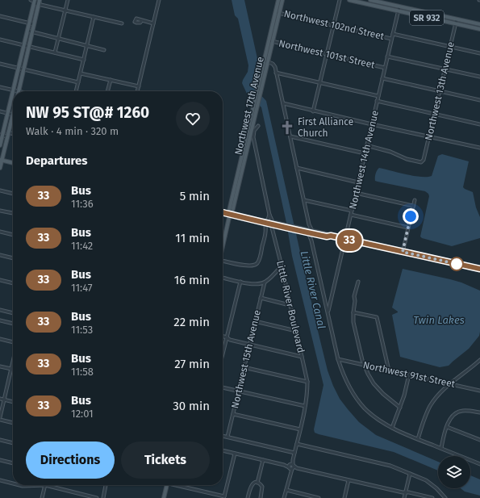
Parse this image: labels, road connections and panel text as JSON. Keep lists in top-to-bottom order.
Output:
{
  "streets": {
    "main road": ["SR 932", "Northwest 17th Avenue"],
    "street": [
      "Northwest 102nd Street",
      "Northwest 101st Street",
      "Northwest 13th Avenue",
      "Northwest 14th Avenue",
      "Little River Boulevard",
      "Northwest 15th Avenue",
      "Northwest 91st Street"
    ]
  },
  "crossings": [
    ["SR 932", "Northwest 13th Avenue"],
    ["SR 932", "Northwest 14th Avenue"],
    ["Northwest 102nd Street", "Northwest 13th Avenue"],
    ["Northwest 102nd Street", "Northwest 17th Avenue"],
    ["Northwest 102nd Street", "Northwest 14th Avenue"],
    ["Northwest 101st Street", "Northwest 13th Avenue"],
    ["Northwest 101st Street", "Northwest 17th Avenue"],
    ["Northwest 101st Street", "Northwest 14th Avenue"],
    ["Northwest 13th Avenue", "Northwest 14th Avenue"]
  ],
  "water": ["Little River Canal", "Twin Lakes"],
  "places": {
    "church": ["First Alliance Church"]
  },
  "lines": ["bus line 33"],
  "page": {
    "on_map": "33",
    "heading": [
      ["NW 95 ST@# 1260", "Walk · 4 min · 320 m"],
      "Departures"
    ],
    "list": [
      {
        "mark": "33",
        "name": "Bus",
        "note": "11:36",
        "value": "5 min"
      },
      {
        "mark": "33",
        "name": "Bus",
        "note": "11:42",
        "value": "11 min"
      },
      {
        "mark": "33",
        "name": "Bus",
        "note": "11:47",
        "value": "16 min"
      },
      {
        "mark": "33",
        "name": "Bus",
        "note": "11:53",
        "value": "22 min"
      },
      {
        "mark": "33",
        "name": "Bus",
        "note": "11:58",
        "value": "27 min"
      },
      {
        "mark": "33",
        "name": "Bus",
        "note": "12:01",
        "value": "30 min"
      }
    ],
    "buttons": ["Directions", "Tickets"]
  }
}
